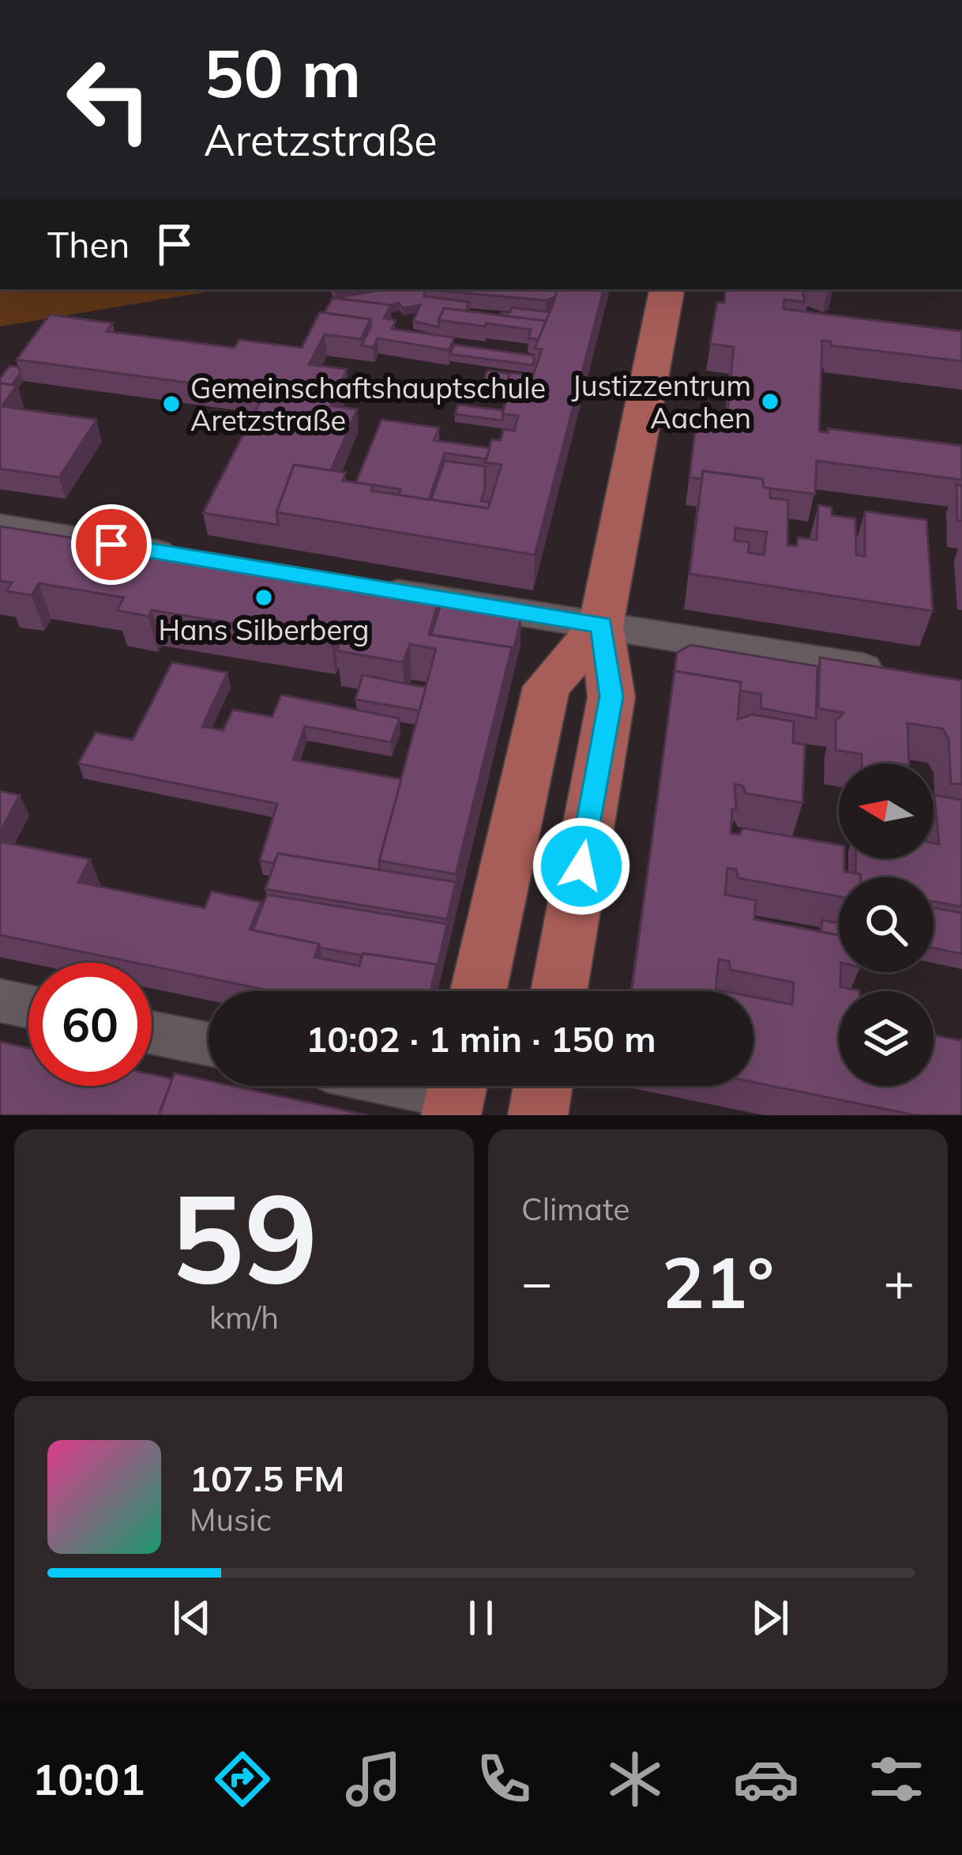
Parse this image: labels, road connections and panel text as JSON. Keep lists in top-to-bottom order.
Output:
{
  "places": ["Justizzentrum Aachen", "Gemeinschaftshauptschule Aretzstraße", "Hans Silberberg"],
  "north": "left",
  "page": {
    "turn": ["50 m", "Aretzstraße"],
    "then": "Then",
    "limit": "60",
    "trip": "10:02 · 1 min · 150 m",
    "tile": [
      ["59", "km/h"],
      "Climate"
    ],
    "heat": ["−", "21°", "+"],
    "song": ["107.5 FM", "Music"],
    "tabs": "10:01"
  }
}
